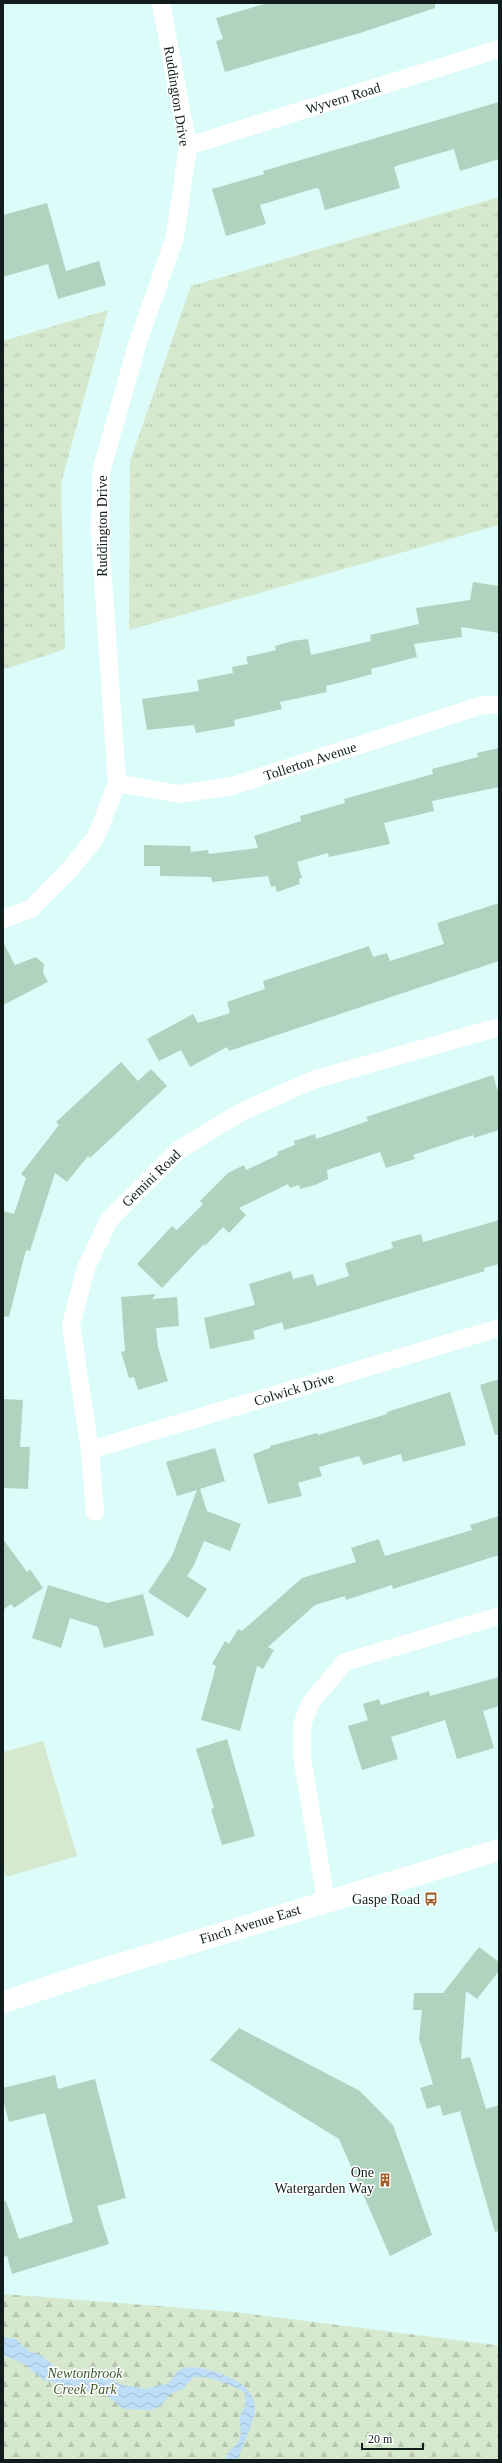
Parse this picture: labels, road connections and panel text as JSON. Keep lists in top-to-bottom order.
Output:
{
  "streets": {
    "main road": ["Finch Avenue East"],
    "street": [
      "Ruddington Drive",
      "Wyvern Road",
      "Tollerton Avenue",
      "Gemini Road",
      "Colwick Drive"
    ]
  },
  "crossings": [
    ["Ruddington Drive", "Wyvern Road"],
    ["Ruddington Drive", "Tollerton Avenue"],
    ["Gemini Road", "Colwick Drive"]
  ],
  "parks": ["Newtonbrook Creek Park"],
  "places": {
    "bus stop": ["Gaspe Road"],
    "building": ["One Watergarden Way"]
  },
  "scale_bar": "20 m"
}
